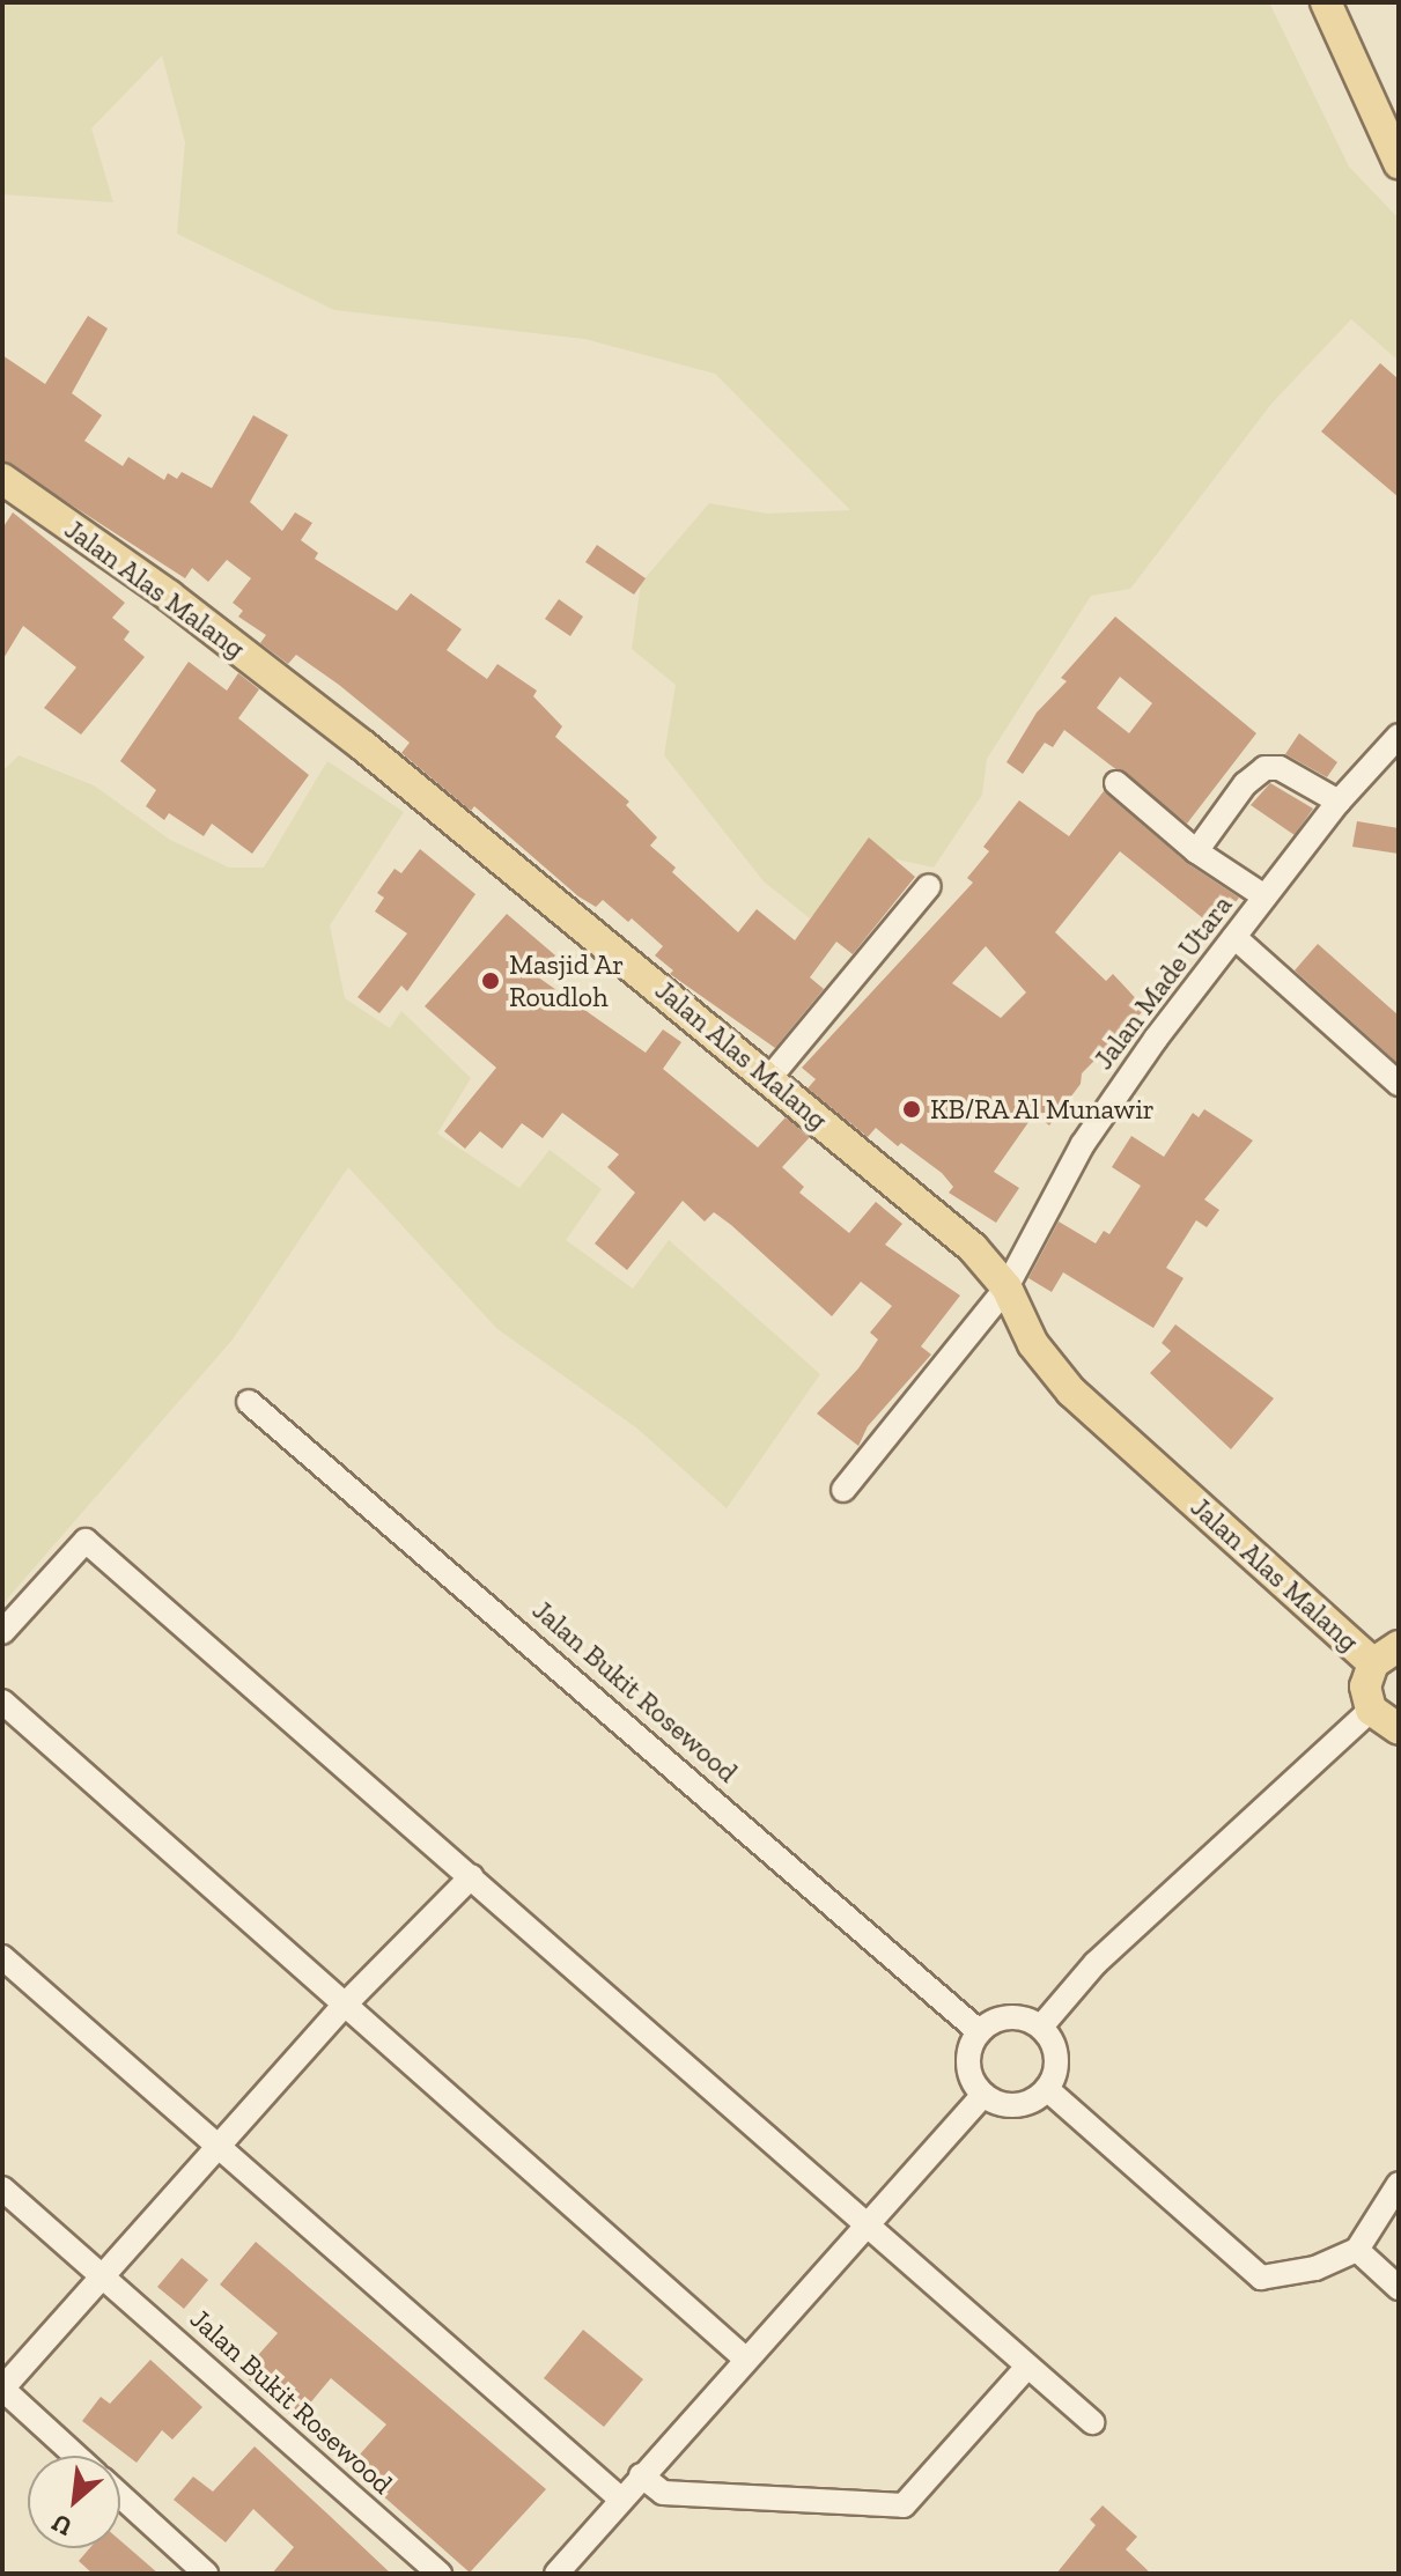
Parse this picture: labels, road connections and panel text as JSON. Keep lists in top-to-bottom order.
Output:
{
  "streets": {
    "main road": ["Jalan Alas Malang"],
    "street": ["Jalan Made Utara", "Jalan Bukit Rosewood"]
  },
  "crossings": [
    ["Jalan Alas Malang", "Jalan Made Utara"]
  ],
  "places": ["Masjid Ar Roudloh", "KB/RA Al Munawir"],
  "north": "bottom left"
}
